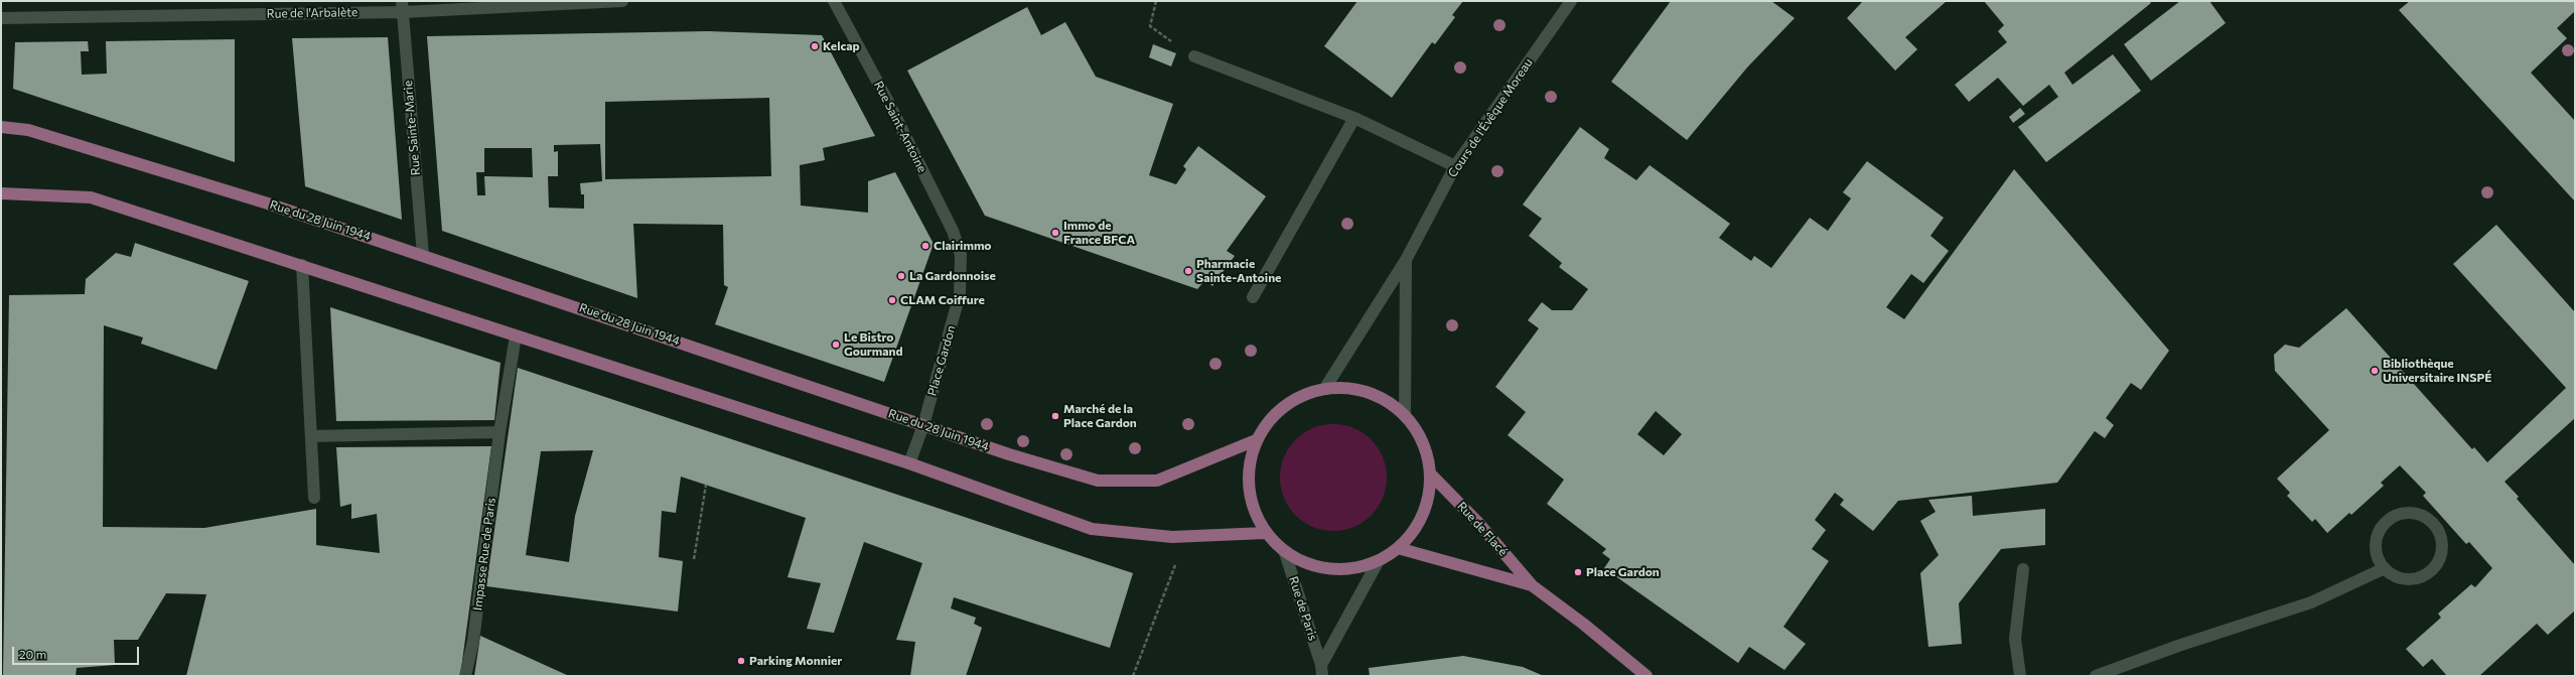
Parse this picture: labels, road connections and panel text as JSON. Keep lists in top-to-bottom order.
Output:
{
  "streets": {
    "main road": ["Rue du 28 Juin 1944", "Rue de Flacé"],
    "street": [
      "Rue de l'Arbalète",
      "Cours de l'Évêque Moreau",
      "Rue Saint-Antoine",
      "Rue Sainte-Marie",
      "Place Gardon",
      "Impasse Rue de Paris",
      "Rue de Paris"
    ]
  },
  "crossings": [
    ["Rue de l'Arbalète", "Rue Sainte-Marie"],
    ["Rue Saint-Antoine", "Place Gardon"],
    ["Rue Sainte-Marie", "Rue du 28 Juin 1944"],
    ["Rue du 28 Juin 1944", "Place Gardon"]
  ],
  "places": [
    "Kelcap",
    "Immo de France BFCA",
    "Clairimmo",
    "Pharmacie Sainte-Antoine",
    "La Gardonnoise",
    "CLAM Coiffure",
    "Le Bistro Gourmand",
    "Bibliothèque Universitaire INSPÉ",
    "Marché de la Place Gardon",
    "Place Gardon",
    "Parking Monnier"
  ],
  "scale_bar": "20 m"
}
